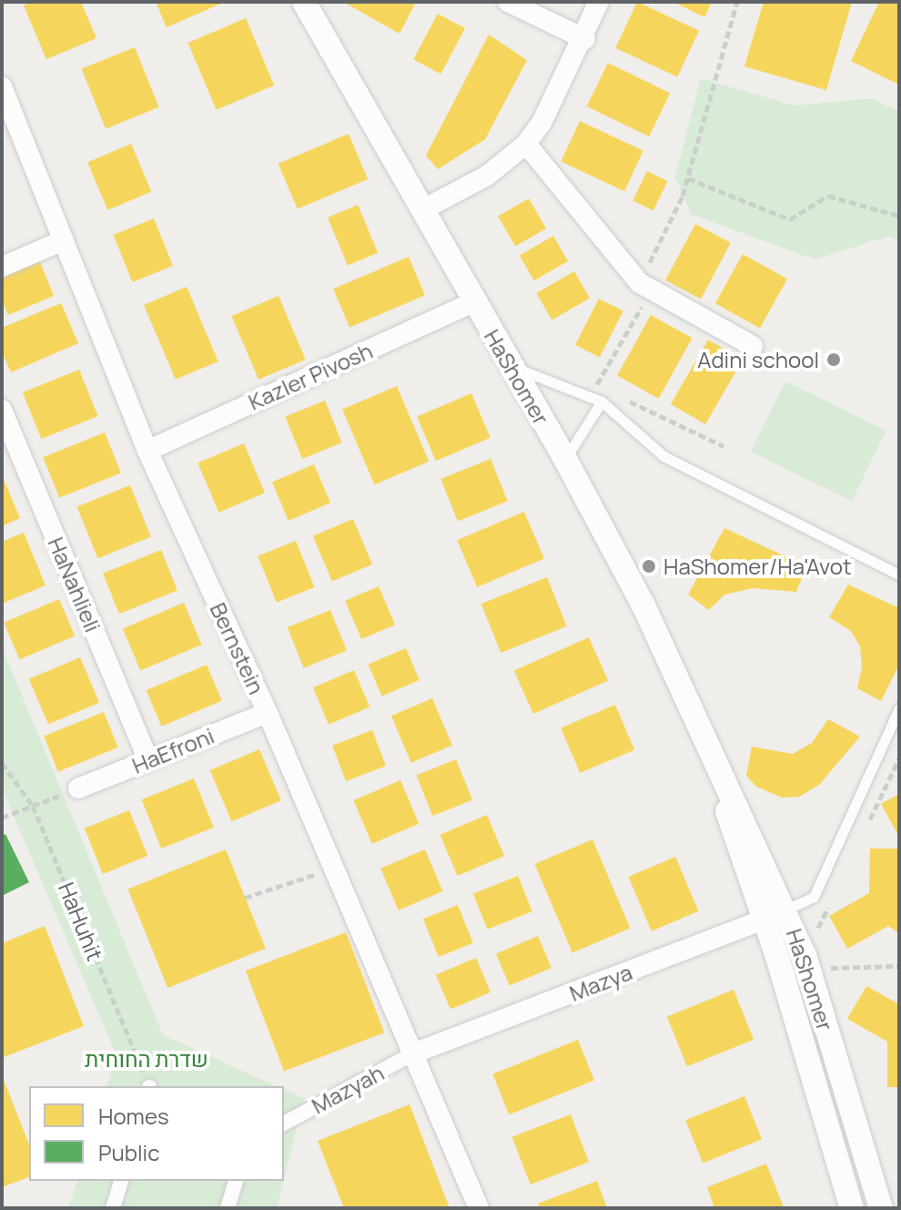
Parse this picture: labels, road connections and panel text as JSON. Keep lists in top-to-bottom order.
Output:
{
  "streets": {
    "street": [
      "Kazler Pivosh",
      "HaShomer",
      "HaNahlieli",
      "Bernstein",
      "HaEfroni",
      "Mazya",
      "Mazyah"
    ],
    "path": ["HaHuhit"]
  },
  "crossings": [
    ["Kazler Pivosh", "HaShomer"],
    ["Kazler Pivosh", "Bernstein"],
    ["HaShomer", "Mazya"],
    ["HaNahlieli", "HaEfroni"],
    ["Bernstein", "HaEfroni"],
    ["Bernstein", "Mazya"],
    ["Bernstein", "Mazyah"],
    ["Mazya", "Mazyah"]
  ],
  "parks": ["שדרת החוחית"],
  "places": ["Adini school", "HaShomer/Ha'Avot"],
  "legend": ["Homes", "Public"]
}
